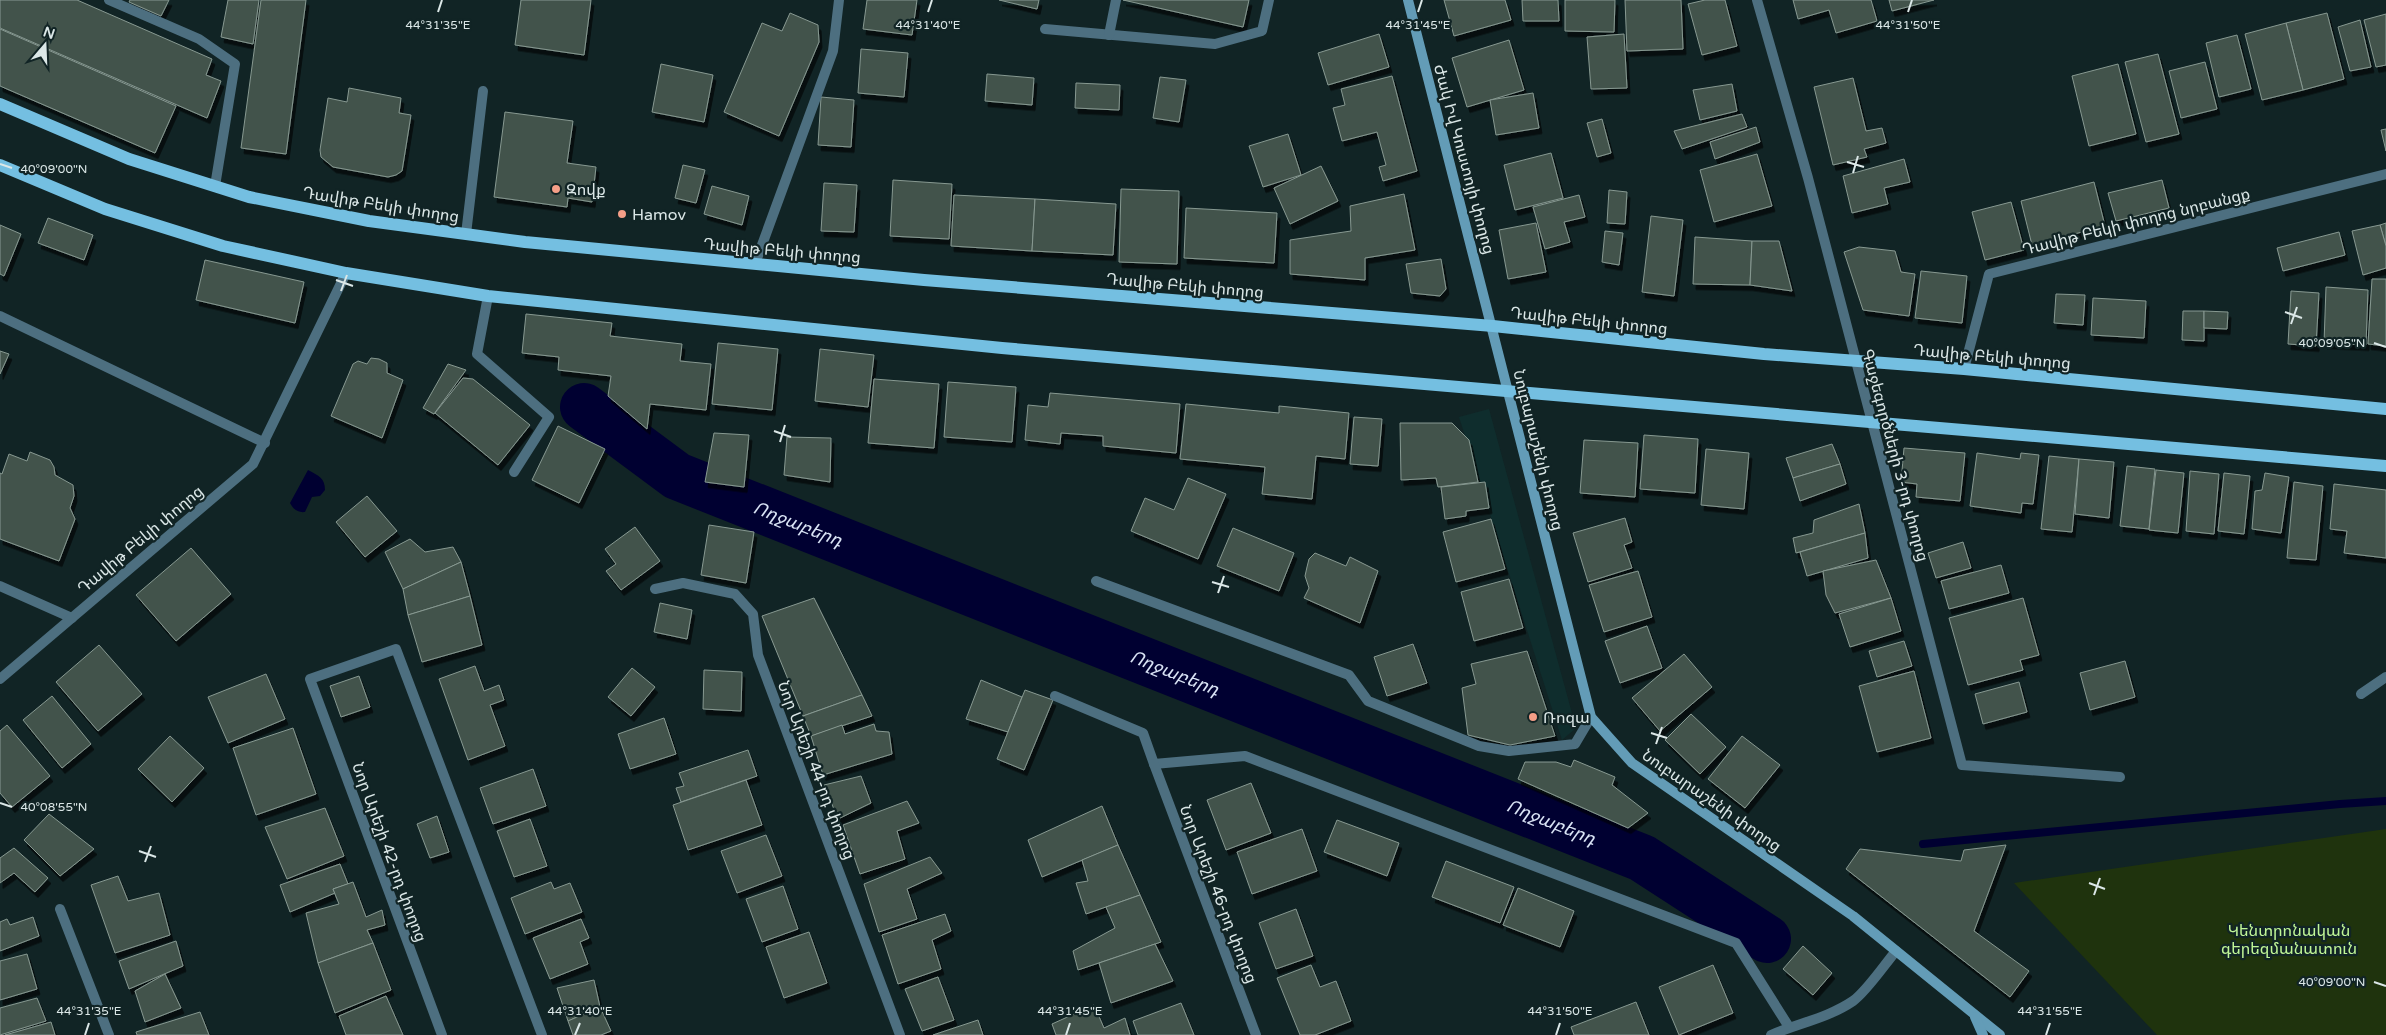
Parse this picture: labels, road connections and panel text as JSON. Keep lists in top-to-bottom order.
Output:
{
  "streets": {
    "main road": ["Ժակ Իվ Կուստոյի փողոց", "Դավիթ Բեկի փողոց", "Նուբարաշենի փողոց"],
    "street": [
      "Դավիթ Բեկի փողոց նրբանցք",
      "Գաջեգործների 3-րդ փողոց",
      "Նոր Արեշի 44-րդ փողոց",
      "Նոր Արեշի 42-րդ փողոց",
      "Նոր Արեշի 46-րդ փողոց"
    ]
  },
  "crossings": [
    ["Ժակ Իվ Կուստոյի փողոց", "Դավիթ Բեկի փողոց"],
    ["Ժակ Իվ Կուստոյի փողոց", "Նուբարաշենի փողոց"],
    ["Դավիթ Բեկի փողոց", "Դավիթ Բեկի փողոց նրբանցք"],
    ["Դավիթ Բեկի փողոց", "Նուբարաշենի փողոց"],
    ["Դավիթ Բեկի փողոց", "Գաջեգործների 3-րդ փողոց"]
  ],
  "water": ["Ողջաբերդ"],
  "parks": ["Կենտրոնական գերեզմանատուն"],
  "places": ["Զովք", "Hamov", "Ռոզա"],
  "north": "top",
  "coordinates": [
    "44°31'35\"E",
    "44°31'40\"E",
    "44°31'45\"E",
    "44°31'50\"E",
    "40°09'00\"N",
    "40°09'05\"N",
    "40°08'55\"N",
    "44°31'55\"E"
  ]
}
